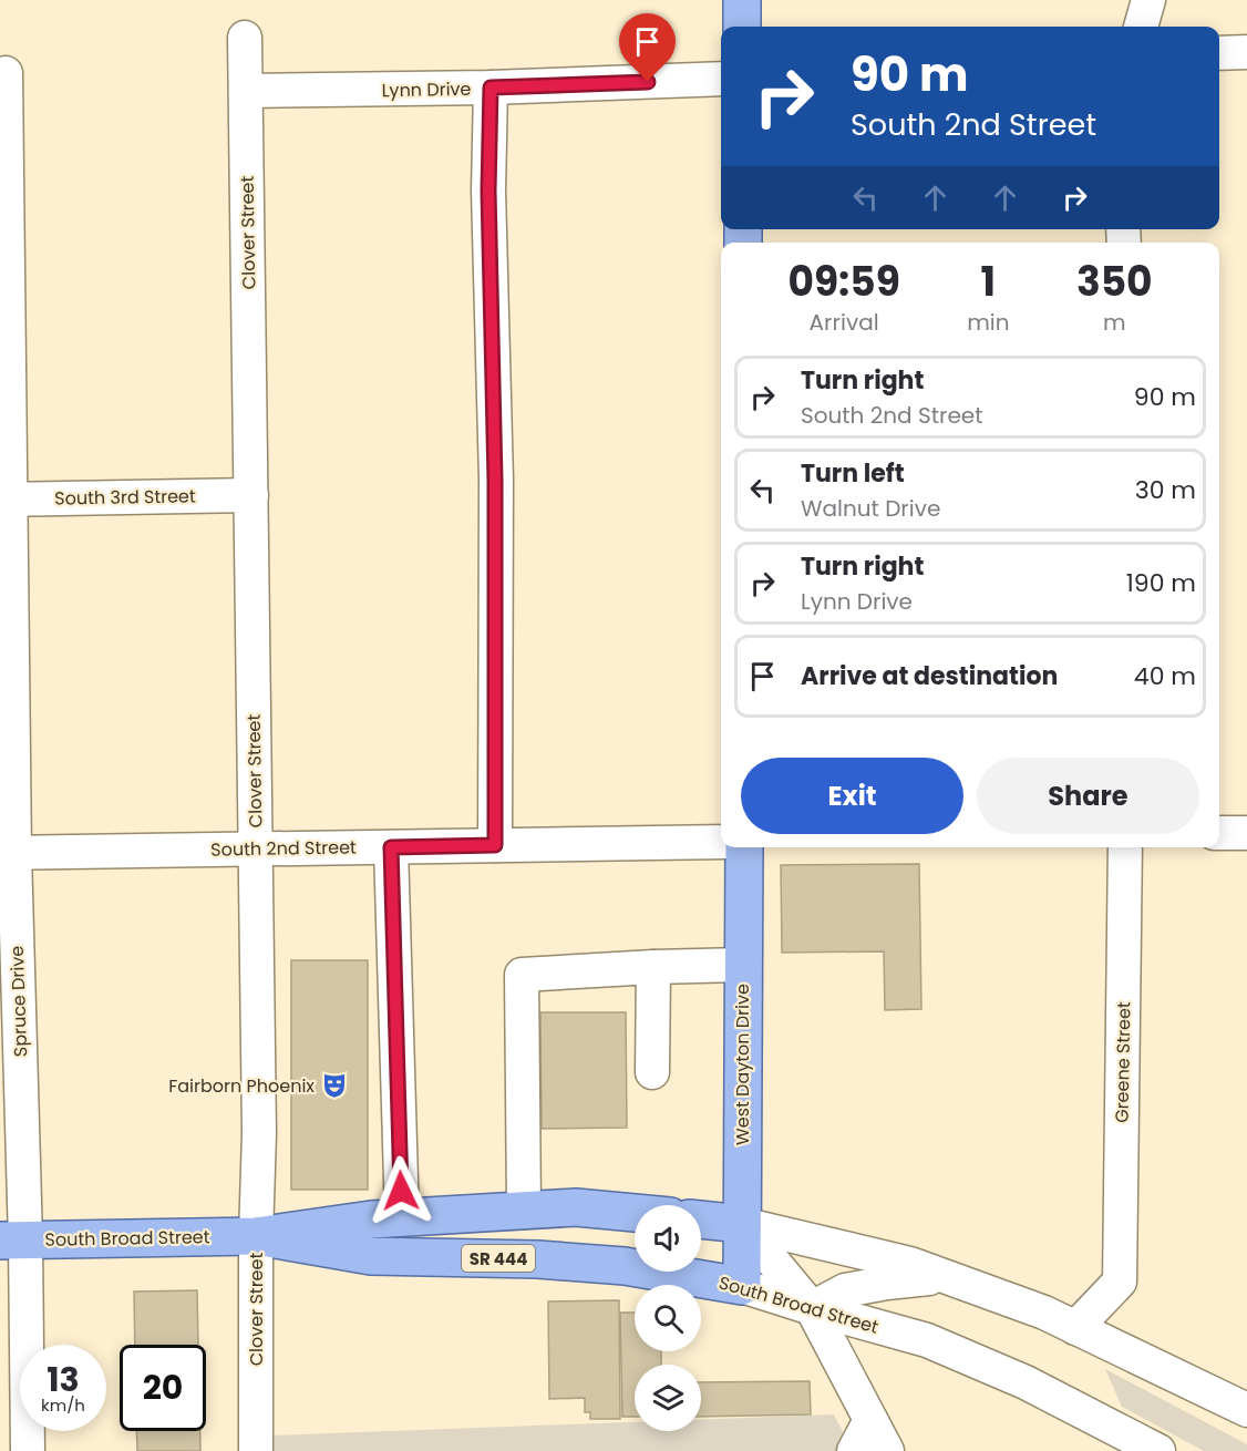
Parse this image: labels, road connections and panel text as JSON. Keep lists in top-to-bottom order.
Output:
{
  "streets": {
    "main road": ["West Dayton Drive", "South Broad Street", "SR 444"],
    "street": [
      "Lynn Drive",
      "Clover Street",
      "South 3rd Street",
      "South 2nd Street",
      "Spruce Drive",
      "Greene Street"
    ]
  },
  "crossings": [
    ["Lynn Drive", "Clover Street"],
    ["Clover Street", "South 3rd Street"],
    ["Clover Street", "South 2nd Street"],
    ["Clover Street", "South Broad Street"],
    ["South 3rd Street", "Spruce Drive"],
    ["South 2nd Street", "Spruce Drive"],
    ["Spruce Drive", "South Broad Street"],
    ["West Dayton Drive", "South Broad Street"]
  ],
  "places": {
    "theatre": ["Fairborn Phoenix"]
  },
  "page": {
    "turn": ["90 m", "South 2nd Street"],
    "eta": [
      "09:59",
      "Arrival",
      "1",
      "min",
      "350",
      "m"
    ],
    "list": [
      {
        "name": "Turn right",
        "note": "South 2nd Street",
        "value": "90 m"
      },
      {
        "name": "Turn left",
        "note": "Walnut Drive",
        "value": "30 m"
      },
      {
        "name": "Turn right",
        "note": "Lynn Drive",
        "value": "190 m"
      },
      {
        "name": "Arrive at destination",
        "value": "40 m"
      }
    ],
    "buttons": ["Exit", "Share"],
    "speed": "13 km/h",
    "limit": "20"
  }
}
